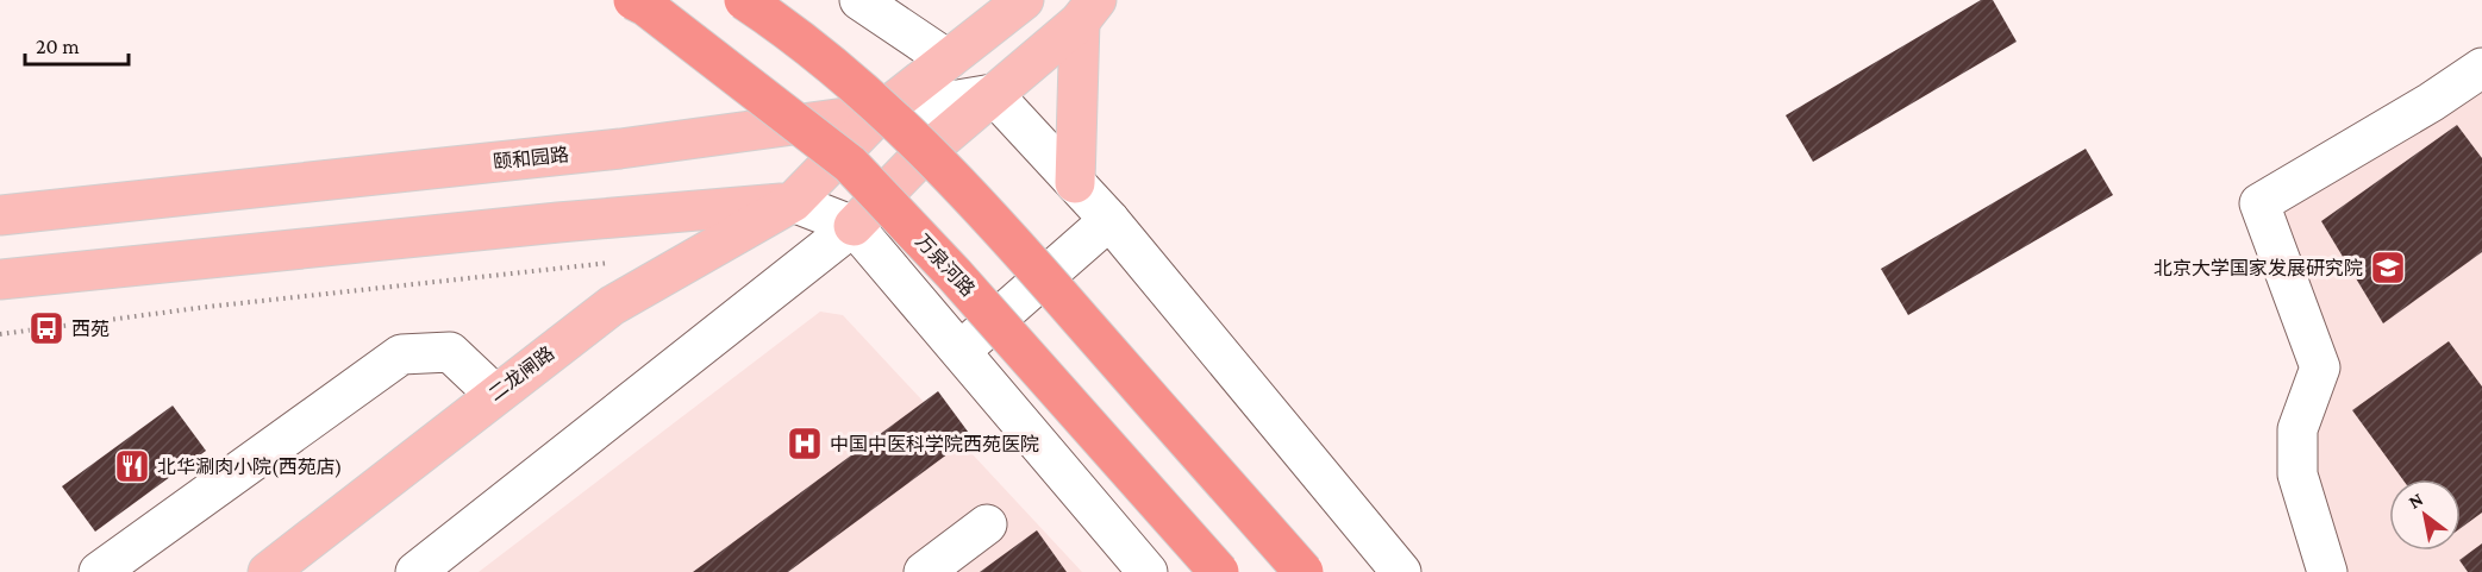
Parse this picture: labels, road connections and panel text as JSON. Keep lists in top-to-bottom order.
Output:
{
  "streets": {
    "highway": ["万泉河路"],
    "main road": ["颐和园路", "二龙闸路"]
  },
  "crossings": [
    ["颐和园路", "二龙闸路"]
  ],
  "places": {
    "school or university": ["北京大学国家发展研究院"],
    "bus stop": ["西苑"],
    "hospital": ["中国中医科学院西苑医院"],
    "restaurant": ["北华涮肉小院(西苑店)"]
  },
  "scale_bar": "20 m",
  "north": "top left"
}
